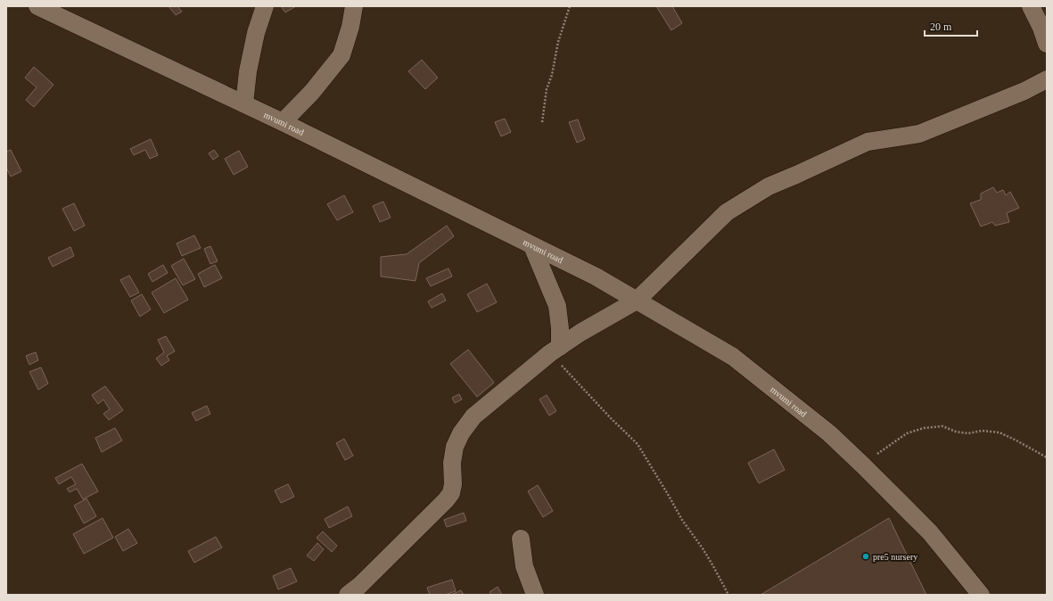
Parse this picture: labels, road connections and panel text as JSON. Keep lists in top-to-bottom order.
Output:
{
  "streets": {
    "street": ["mvumi road"]
  },
  "places": ["pre5 nursery"],
  "scale_bar": "20 m"
}
